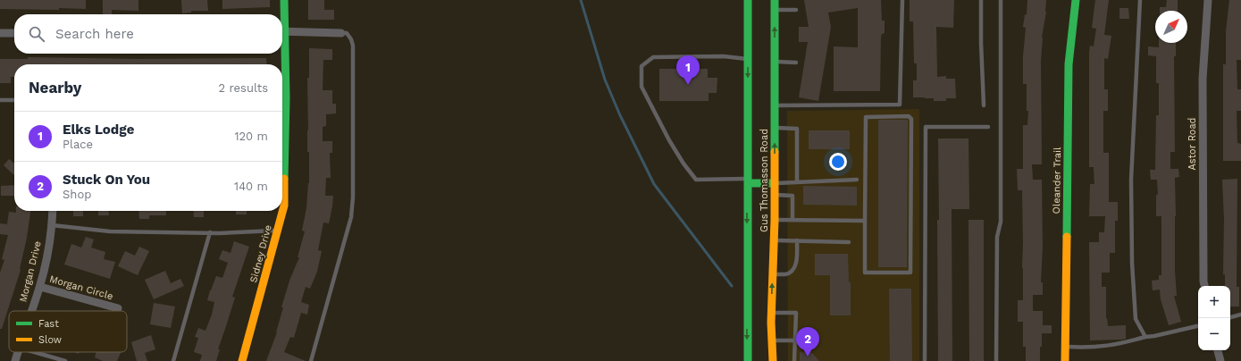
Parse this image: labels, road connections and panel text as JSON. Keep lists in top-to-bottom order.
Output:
{
  "streets": {
    "main road": ["Gus Thomasson Road", "Oleander Trail", "Sidney Drive"],
    "street": ["Astor Road", "Morgan Drive", "Morgan Circle"]
  },
  "crossings": [
    ["Morgan Drive", "Morgan Circle"]
  ],
  "legend": ["Fast", "Slow"],
  "north": "top right",
  "page": {
    "search": "Search here",
    "pins": ["1", "2"],
    "heading": ["Nearby", "2 results"],
    "list": [
      {
        "mark": "1",
        "name": "Elks Lodge",
        "note": "Place",
        "value": "120 m"
      },
      {
        "mark": "2",
        "name": "Stuck On You",
        "note": "Shop",
        "value": "140 m"
      }
    ],
    "map_buttons": ["+", "−"]
  }
}
